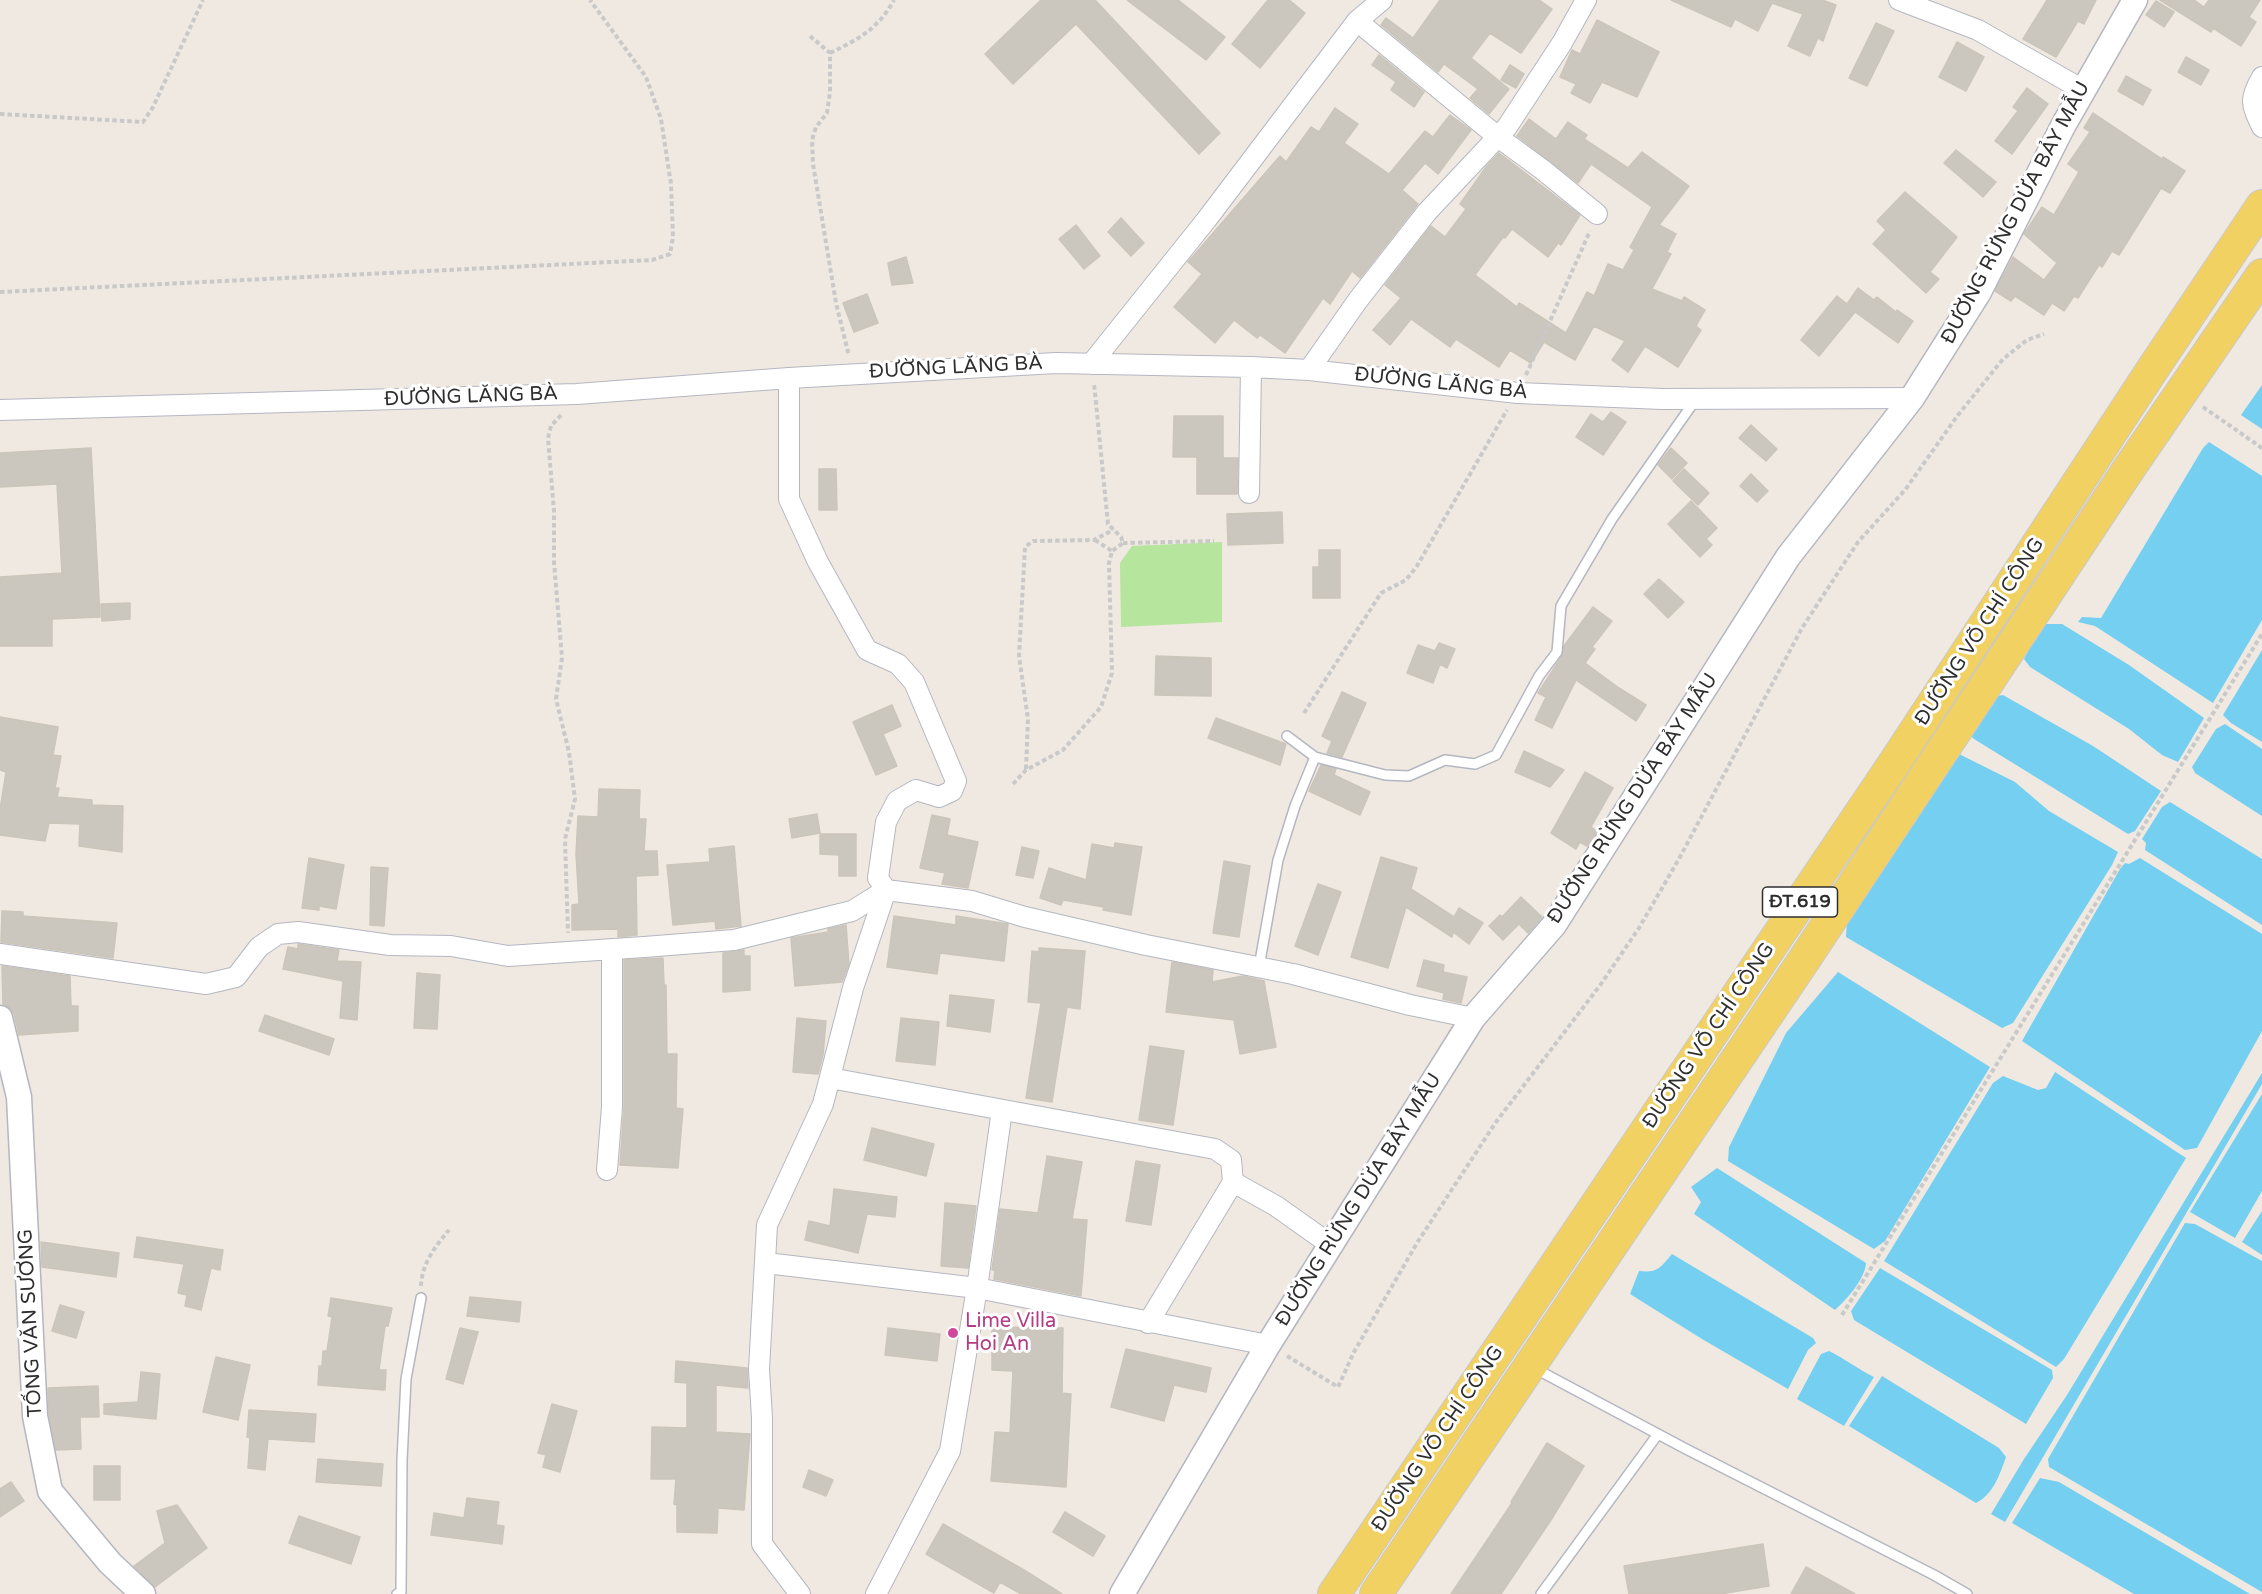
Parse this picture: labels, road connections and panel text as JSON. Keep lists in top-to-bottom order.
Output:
{
  "streets": {
    "main road": ["ĐƯỜNG VÕ CHÍ CÔNG", "ĐT.619"],
    "street": ["ĐƯỜNG RỪNG DỪA BẢY MẪU", "ĐƯỜNG LĂNG BÀ", "TỐNG VĂN SƯƠNG"]
  },
  "crossings": [
    ["ĐƯỜNG RỪNG DỪA BẢY MẪU", "ĐƯỜNG LĂNG BÀ"]
  ],
  "places": ["Lime Villa Hoi An"]
}
